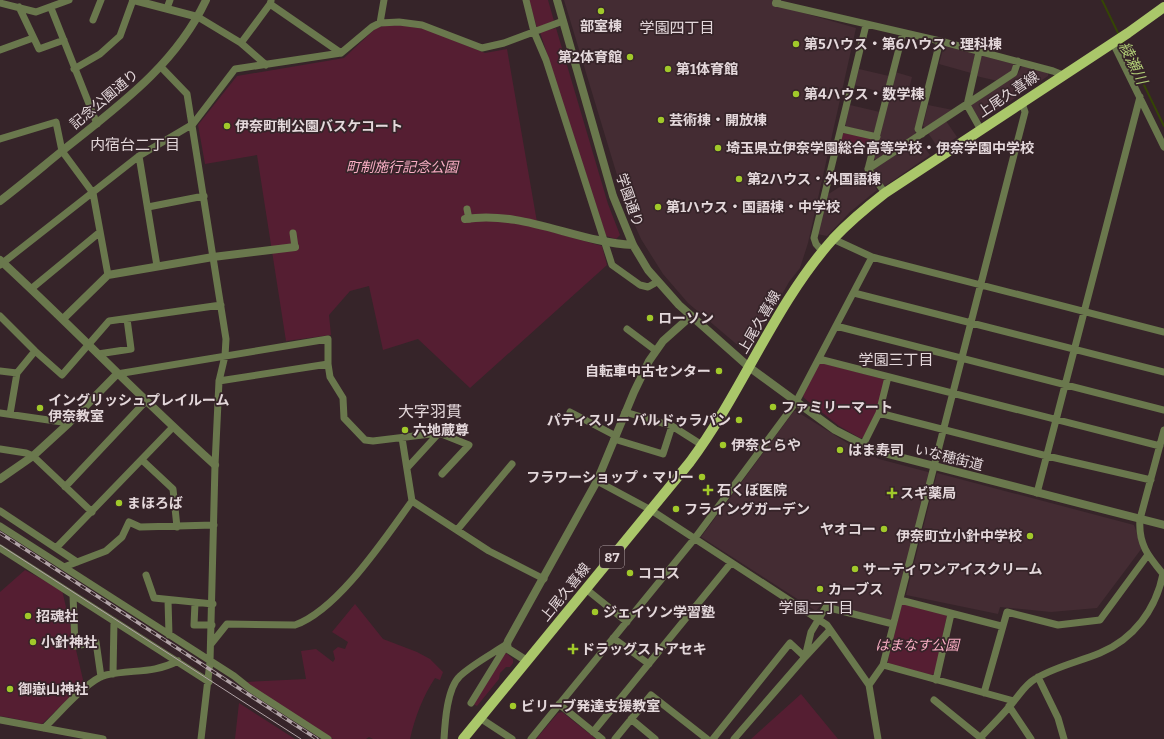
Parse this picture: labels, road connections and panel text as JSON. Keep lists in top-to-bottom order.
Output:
{
  "streets": {
    "main road": ["上尾久喜線", "87"],
    "street": ["記念公園通り", "学園通り", "いな穂街道"]
  },
  "crossings": [
    ["上尾久喜線", "学園通り"],
    ["上尾久喜線", "いな穂街道"],
    ["学園通り", "いな穂街道"]
  ],
  "districts": [
    "学園四丁目",
    "内宿台二丁目",
    "学園三丁目",
    "大字羽貫",
    "学園二丁目"
  ],
  "water": ["綾瀬川"],
  "parks": ["町制施行記念公園", "はまなす公園"],
  "places": {
    "other": [
      "部室棟",
      "第5ハウス・第6ハウス・理科棟",
      "第2体育館",
      "第1体育館",
      "第4ハウス・数学棟",
      "芸術棟・開放棟",
      "伊奈町制公園バスケコート",
      "埼玉県立伊奈学園総合高等学校・伊奈学園中学校",
      "第2ハウス・外国語棟",
      "第1ハウス・国語棟・中学校",
      "ローソン",
      "自転車中古センター",
      "ファミリーマート",
      "イングリッシュプレイルーム 伊奈教室",
      "パティスリー バルドゥラパン",
      "六地蔵尊",
      "伊奈とらや",
      "はま寿司",
      "フラワーショップ・マリー",
      "まほろば",
      "フライングガーデン",
      "ヤオコー",
      "伊奈町立小針中学校",
      "サーティワンアイスクリーム",
      "ココス",
      "カーブス",
      "ジェイソン学習塾",
      "招魂社",
      "小針神社",
      "御嶽山神社",
      "ビリーブ発達支援教室"
    ],
    "health": ["石くぼ医院", "スギ薬局", "ドラッグストアセキ"]
  }
}
